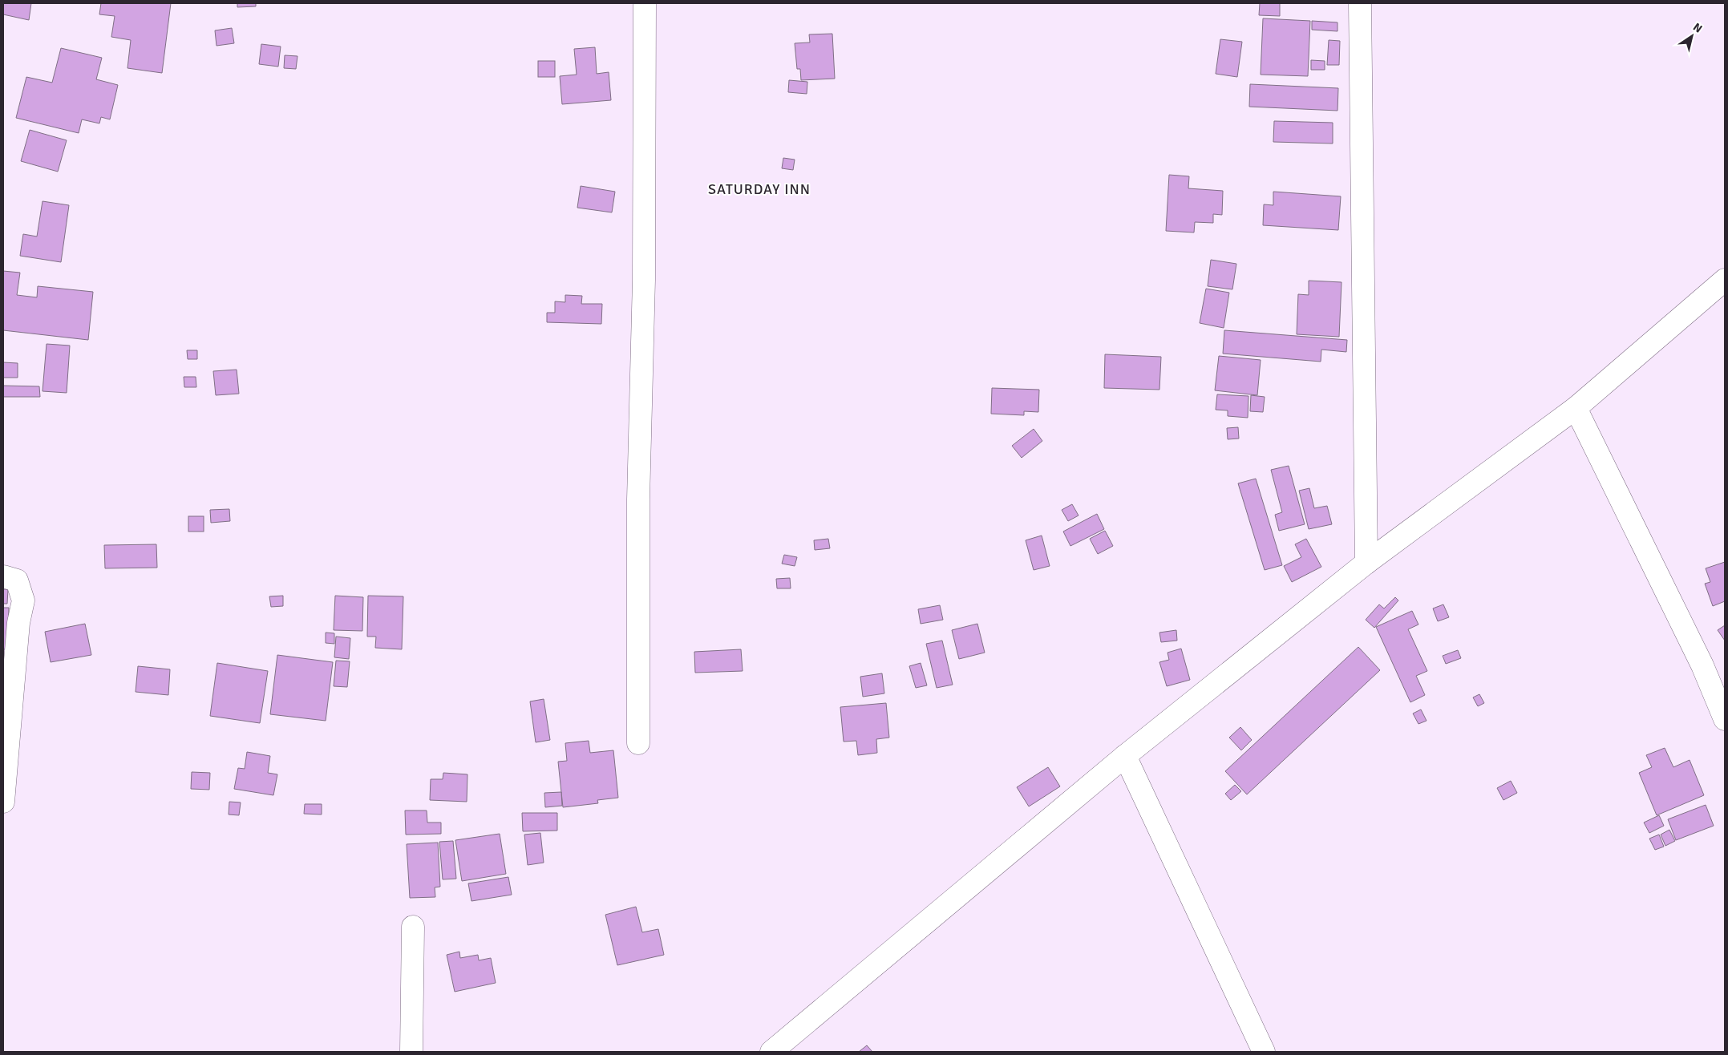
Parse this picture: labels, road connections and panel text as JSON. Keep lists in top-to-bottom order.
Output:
{
  "districts": ["SATURDAY INN"],
  "north": "top right"
}
